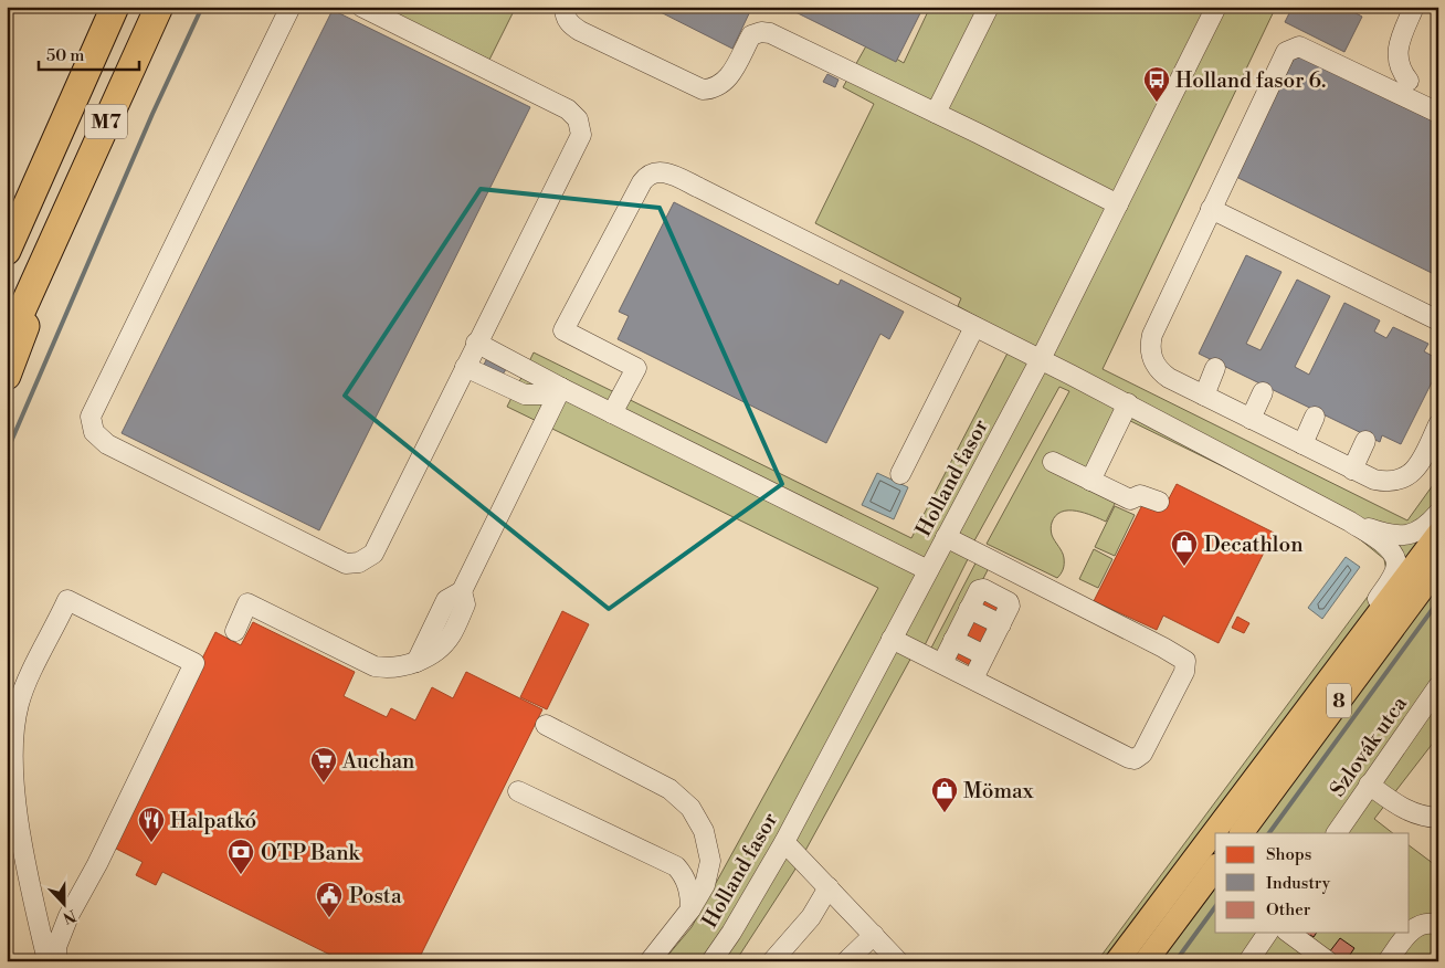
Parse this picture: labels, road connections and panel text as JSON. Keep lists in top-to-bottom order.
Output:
{
  "streets": {
    "highway": ["M7"],
    "main road": ["8"],
    "street": ["Holland fasor", "Szlovák utca"]
  },
  "places": {
    "bus stop": ["Holland fasor 6."],
    "shop": ["Decathlon", "Mömax"],
    "supermarket": ["Auchan"],
    "restaurant": ["Halpatkó"],
    "bank": ["OTP Bank"],
    "public building": ["Posta"]
  },
  "legend": ["Shops", "Industry", "Other"],
  "scale_bar": "50 m",
  "north": "bottom"
}
